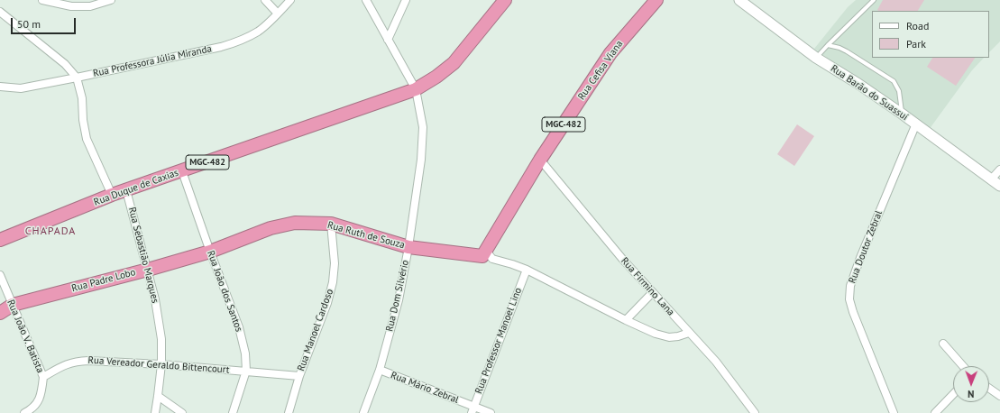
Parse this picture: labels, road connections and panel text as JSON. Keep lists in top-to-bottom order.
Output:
{
  "streets": {
    "highway": [
      "Rua Cefisa Viana",
      "MGC-482",
      "Rua Duque de Caxias",
      "Rua Ruth de Souza",
      "Rua Padre Lobo"
    ],
    "main road": ["Rua Barão do Suassuí"],
    "street": [
      "Rua Professora Júlia Miranda",
      "Rua Doutor Zebral",
      "Rua Sebastião Marques",
      "Rua Firmino Lana",
      "Rua João dos Santos",
      "Rua Dom Silvério",
      "Rua Manoel Cardoso",
      "Rua João V. Batista",
      "Rua Professor Manoel Lino",
      "Rua Vereador Geraldo Bittencourt",
      "Rua Mário Zebral"
    ]
  },
  "crossings": [
    ["Rua Cefisa Viana", "Rua Ruth de Souza"],
    ["Rua Cefisa Viana", "Rua Firmino Lana"],
    ["Rua Barão do Suassuí", "Rua Doutor Zebral"],
    ["MGC-482", "Rua Duque de Caxias"],
    ["MGC-482", "Rua Dom Silvério"],
    ["Rua Duque de Caxias", "Rua Sebastião Marques"],
    ["Rua Duque de Caxias", "Rua João dos Santos"],
    ["Rua Duque de Caxias", "Rua Dom Silvério"],
    ["Rua Ruth de Souza", "Rua Padre Lobo"],
    ["Rua Ruth de Souza", "Rua Firmino Lana"],
    ["Rua Ruth de Souza", "Rua João dos Santos"],
    ["Rua Ruth de Souza", "Rua Dom Silvério"],
    ["Rua Ruth de Souza", "Rua Manoel Cardoso"],
    ["Rua Ruth de Souza", "Rua Professor Manoel Lino"],
    ["Rua Sebastião Marques", "Rua Padre Lobo"],
    ["Rua Sebastião Marques", "Rua Vereador Geraldo Bittencourt"],
    ["Rua Padre Lobo", "Rua João dos Santos"],
    ["Rua Padre Lobo", "Rua João V. Batista"],
    ["Rua João dos Santos", "Rua Vereador Geraldo Bittencourt"],
    ["Rua Dom Silvério", "Rua Mário Zebral"],
    ["Rua Manoel Cardoso", "Rua Vereador Geraldo Bittencourt"],
    ["Rua João V. Batista", "Rua Vereador Geraldo Bittencourt"],
    ["Rua Professor Manoel Lino", "Rua Mário Zebral"]
  ],
  "districts": ["CHAPADA"],
  "legend": ["Road", "Park"],
  "scale_bar": "50 m",
  "north": "bottom"
}
